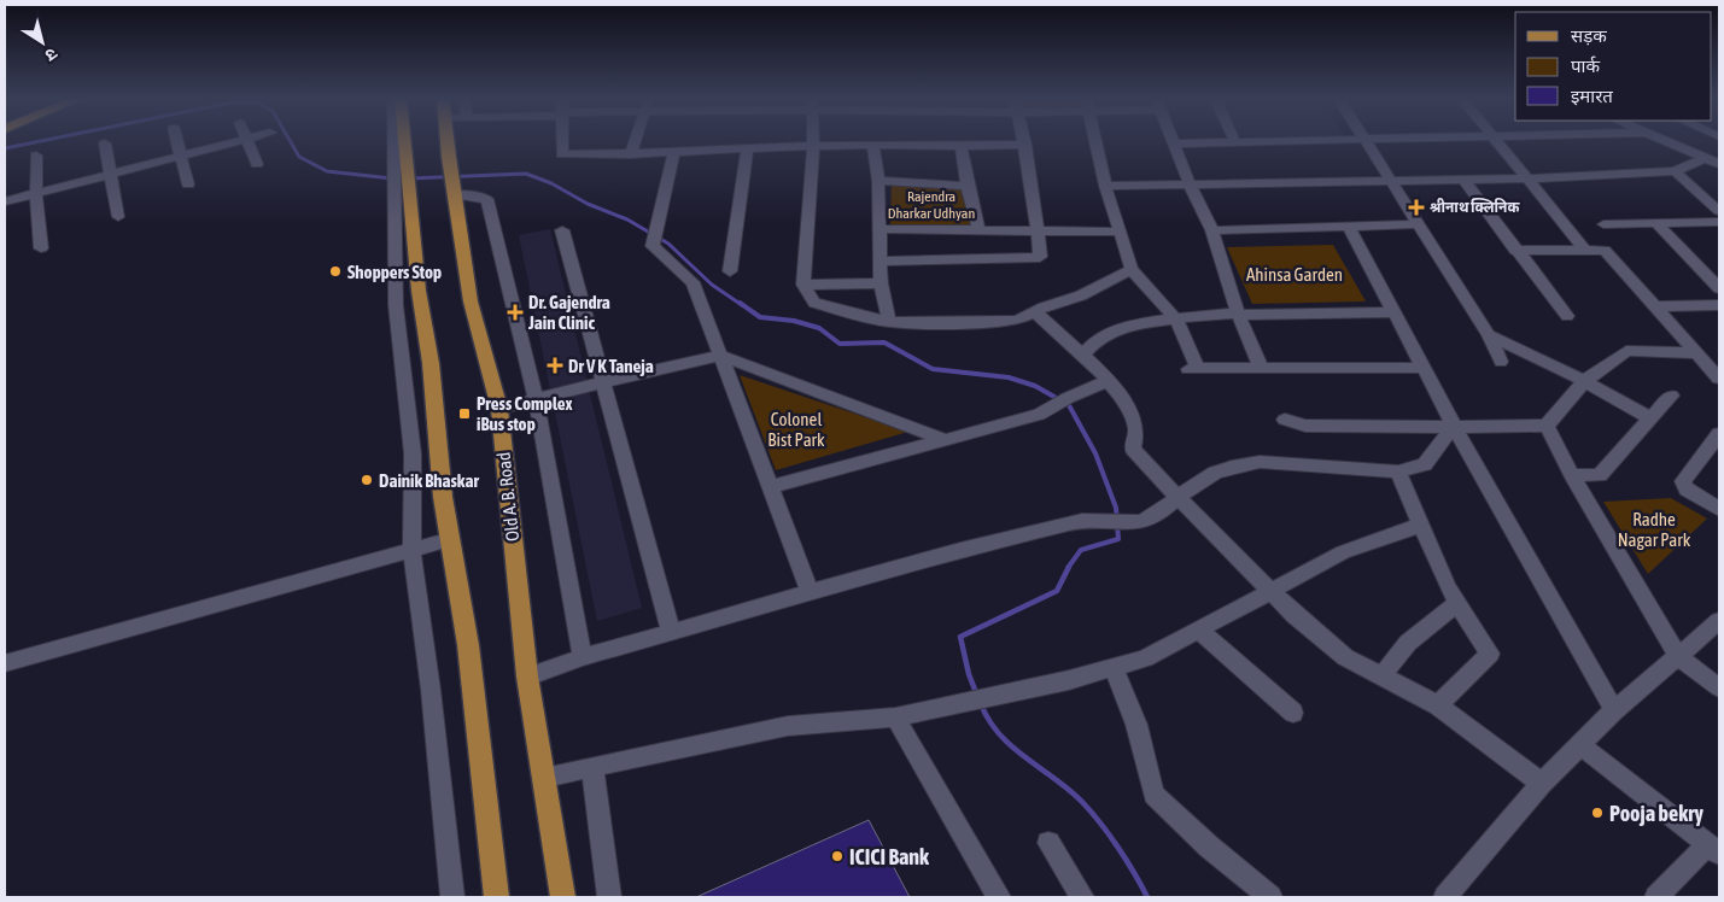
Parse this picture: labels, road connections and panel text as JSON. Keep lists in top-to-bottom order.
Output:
{
  "streets": {
    "main road": ["Old A. B. Road"]
  },
  "parks": [
    "Rajendra Dharkar Udhyan",
    "Ahinsa Garden",
    "Colonel Bist Park",
    "Radhe Nagar Park"
  ],
  "places": {
    "health": ["श्रीनाथ क्लिनिक", "Dr. Gajendra Jain Clinic", "Dr V K Taneja"],
    "other": [
      "Shoppers Stop",
      "Dainik Bhaskar",
      "Pooja bekry",
      "ICICI Bank"
    ],
    "transit": ["Press Complex iBus stop"]
  },
  "legend": ["सड़क", "पार्क", "इमारत"],
  "north": "bottom right"
}
